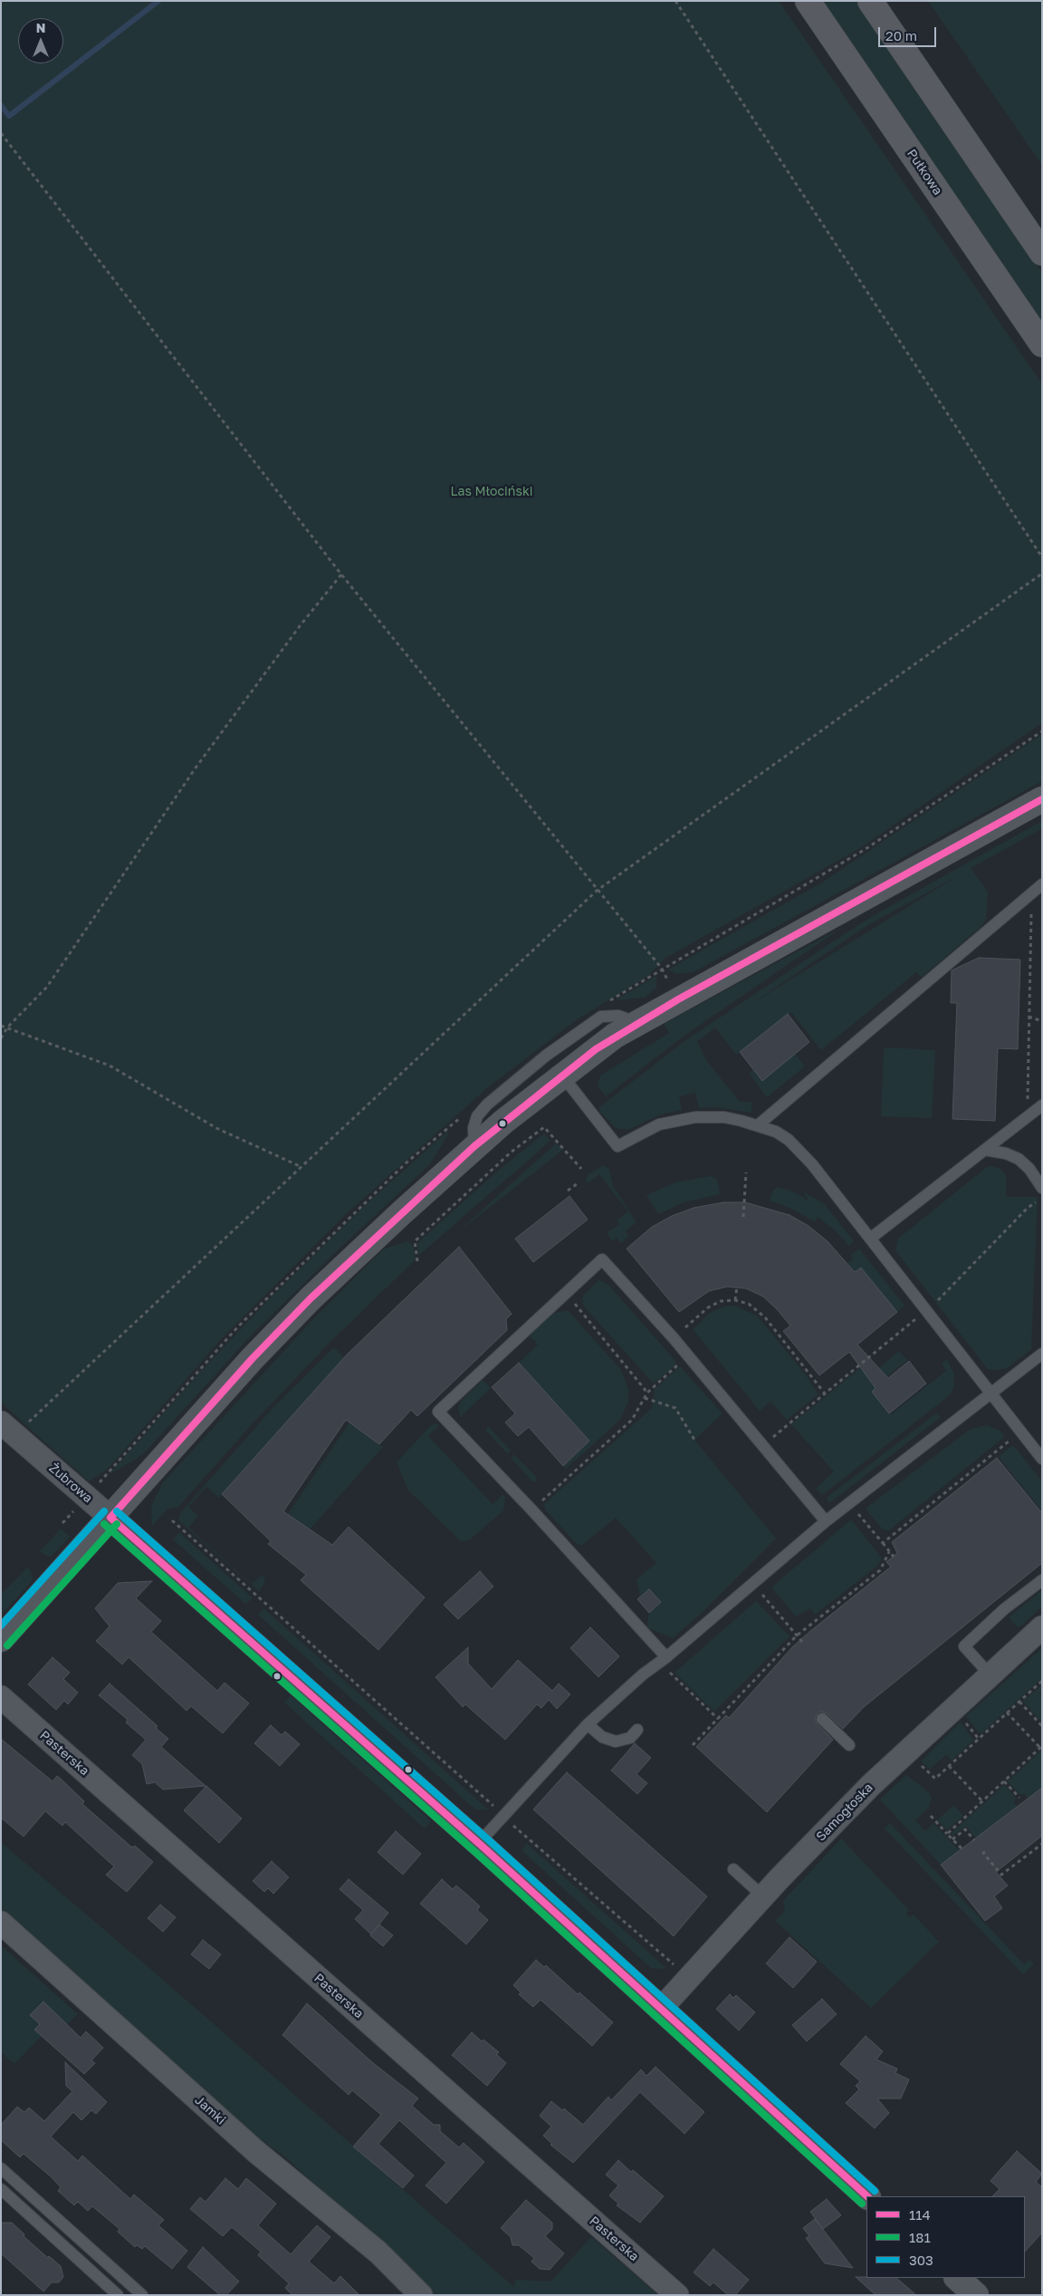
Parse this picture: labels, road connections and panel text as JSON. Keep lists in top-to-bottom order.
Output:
{
  "streets": {
    "highway": ["Pułkowa"],
    "street": [
      "Żubrowa",
      "Pasterska",
      "Samogłoska",
      "Jamki"
    ]
  },
  "crossings": [
    ["Żubrowa", "Samogłoska"]
  ],
  "parks": ["Las Młociński"],
  "lines": ["transit line 114", "transit line 303", "transit line 181"],
  "legend": ["114", "181", "303"],
  "scale_bar": "20 m",
  "north": "top"
}
